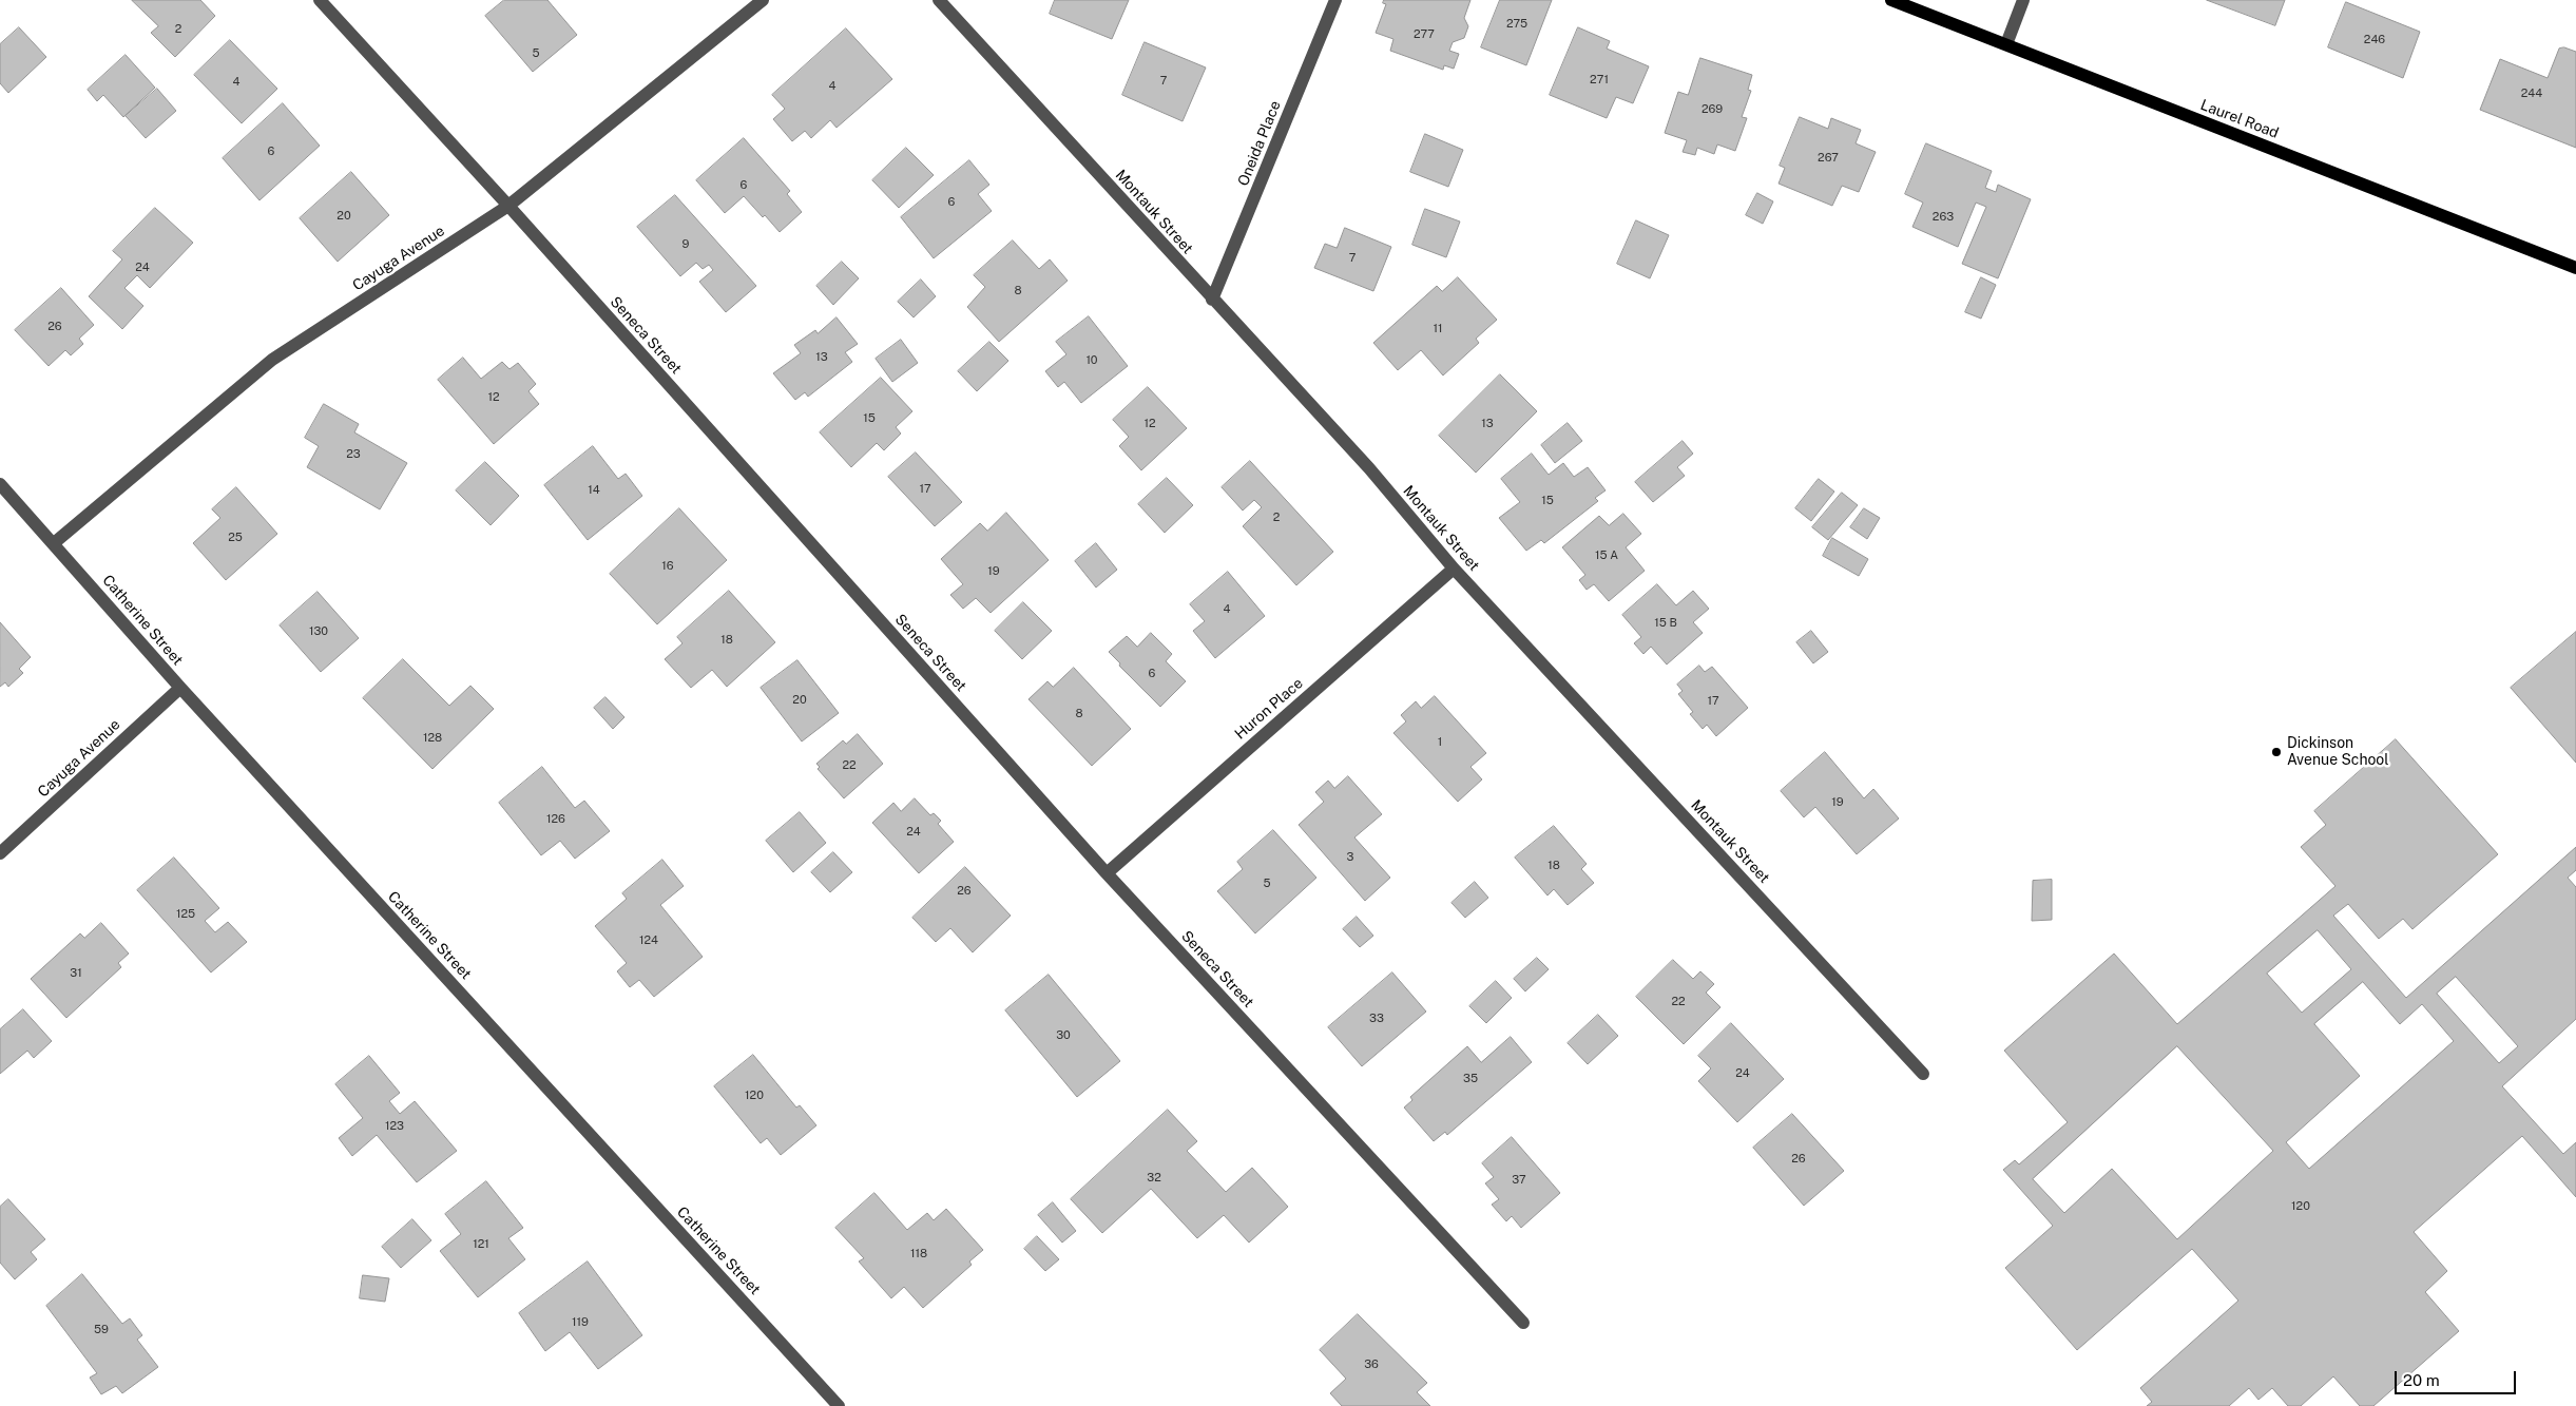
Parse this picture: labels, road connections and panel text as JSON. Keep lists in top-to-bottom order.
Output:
{
  "streets": {
    "main road": ["Laurel Road"],
    "street": [
      "Oneida Place",
      "Montauk Street",
      "Cayuga Avenue",
      "Seneca Street",
      "Catherine Street",
      "Huron Place"
    ]
  },
  "crossings": [
    ["Oneida Place", "Montauk Street"],
    ["Montauk Street", "Huron Place"],
    ["Cayuga Avenue", "Seneca Street"],
    ["Cayuga Avenue", "Catherine Street"],
    ["Seneca Street", "Huron Place"]
  ],
  "places": ["Dickinson Avenue School"],
  "house_numbers": [
    "275",
    "2",
    "277",
    "246",
    "5",
    "271",
    "7",
    "4",
    "4",
    "244",
    "269",
    "6",
    "267",
    "6",
    "6",
    "20",
    "263",
    "9",
    "7",
    "24",
    "8",
    "26",
    "11",
    "13",
    "10",
    "12",
    "15",
    "12",
    "13",
    "23",
    "17",
    "14",
    "15",
    "2",
    "25",
    "15 A",
    "16",
    "19",
    "4",
    "15 B",
    "130",
    "18",
    "6",
    "20",
    "17",
    "8",
    "128",
    "1",
    "22",
    "19",
    "126",
    "24",
    "3",
    "18",
    "5",
    "26",
    "125",
    "124",
    "31",
    "22",
    "33",
    "30",
    "24",
    "35",
    "120",
    "123",
    "26",
    "32",
    "37",
    "120",
    "121",
    "118",
    "119",
    "59",
    "36"
  ],
  "scale_bar": "20 m"
}
